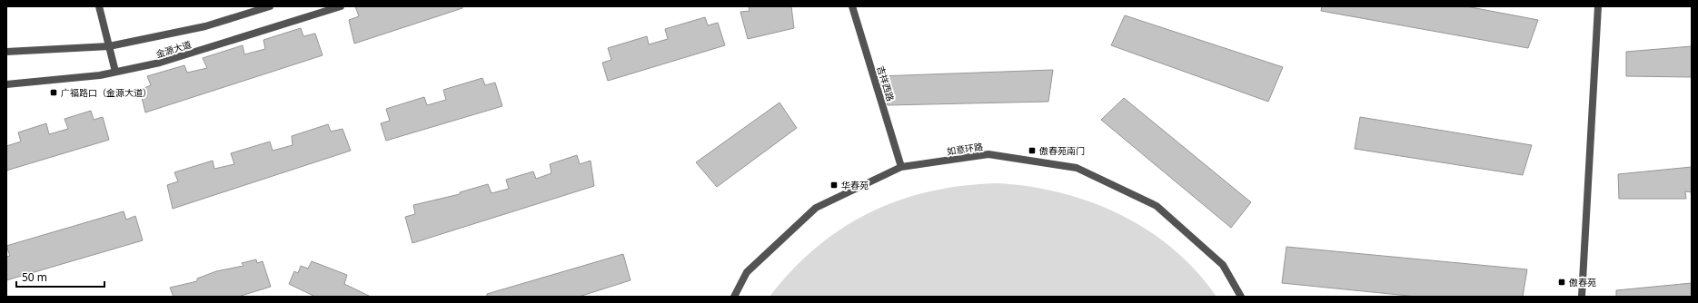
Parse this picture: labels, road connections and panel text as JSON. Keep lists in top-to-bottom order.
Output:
{
  "streets": {
    "street": ["金源大道", "吉祥西路", "如意环路"]
  },
  "crossings": [
    ["吉祥西路", "如意环路"]
  ],
  "places": {
    "transit": [
      "广福路口（金源大道）",
      "傲春苑南门",
      "华春苑",
      "傲春苑"
    ]
  },
  "scale_bar": "50 m"
}
